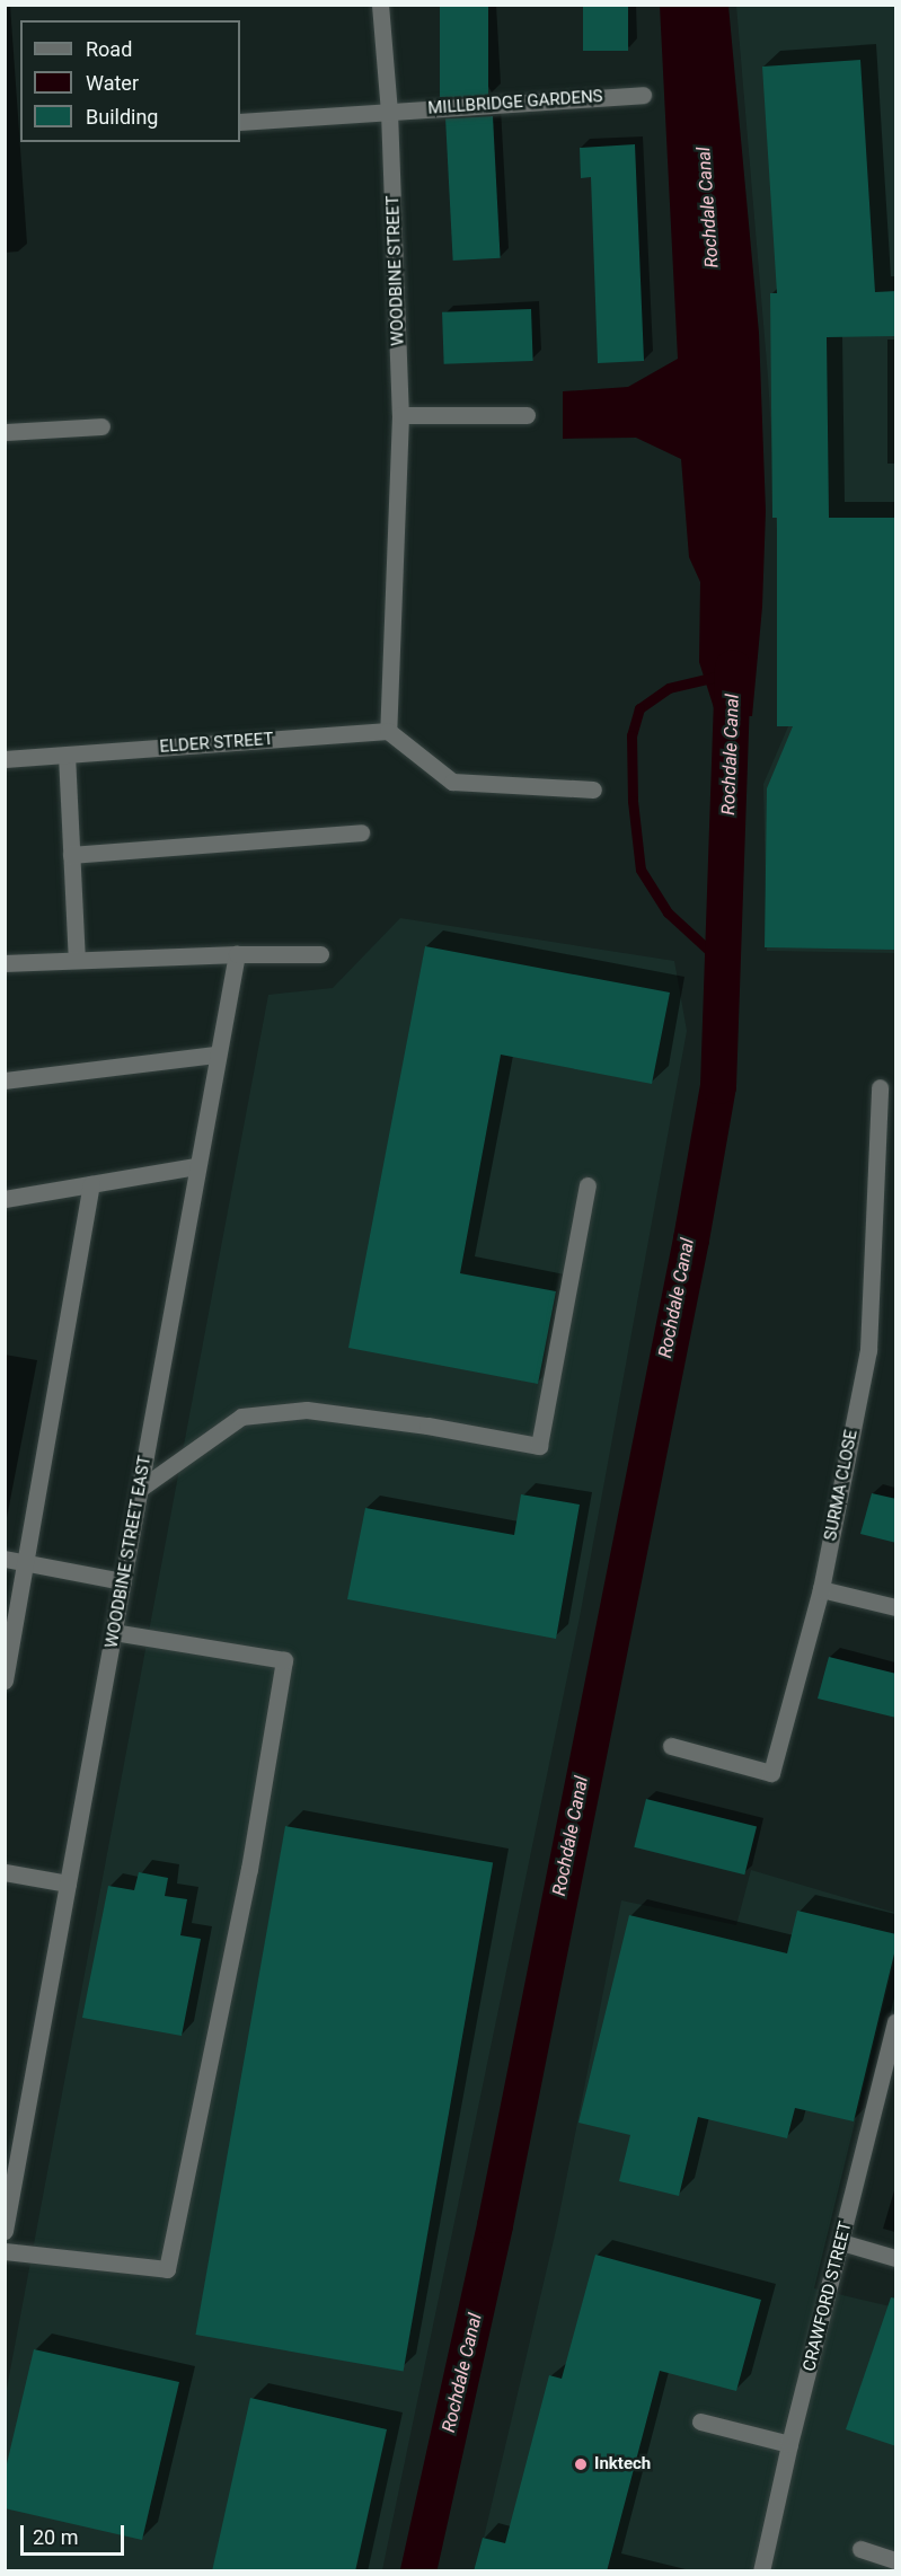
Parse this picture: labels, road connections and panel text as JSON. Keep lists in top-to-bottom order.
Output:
{
  "streets": {
    "street": [
      "MILLBRIDGE GARDENS",
      "WOODBINE STREET",
      "ELDER STREET",
      "SURMA CLOSE",
      "WOODBINE STREET EAST",
      "CRAWFORD STREET"
    ]
  },
  "crossings": [
    ["MILLBRIDGE GARDENS", "WOODBINE STREET"],
    ["WOODBINE STREET", "ELDER STREET"]
  ],
  "water": ["Rochdale Canal"],
  "places": ["Inktech"],
  "legend": ["Road", "Water", "Building"],
  "scale_bar": "20 m"
}
